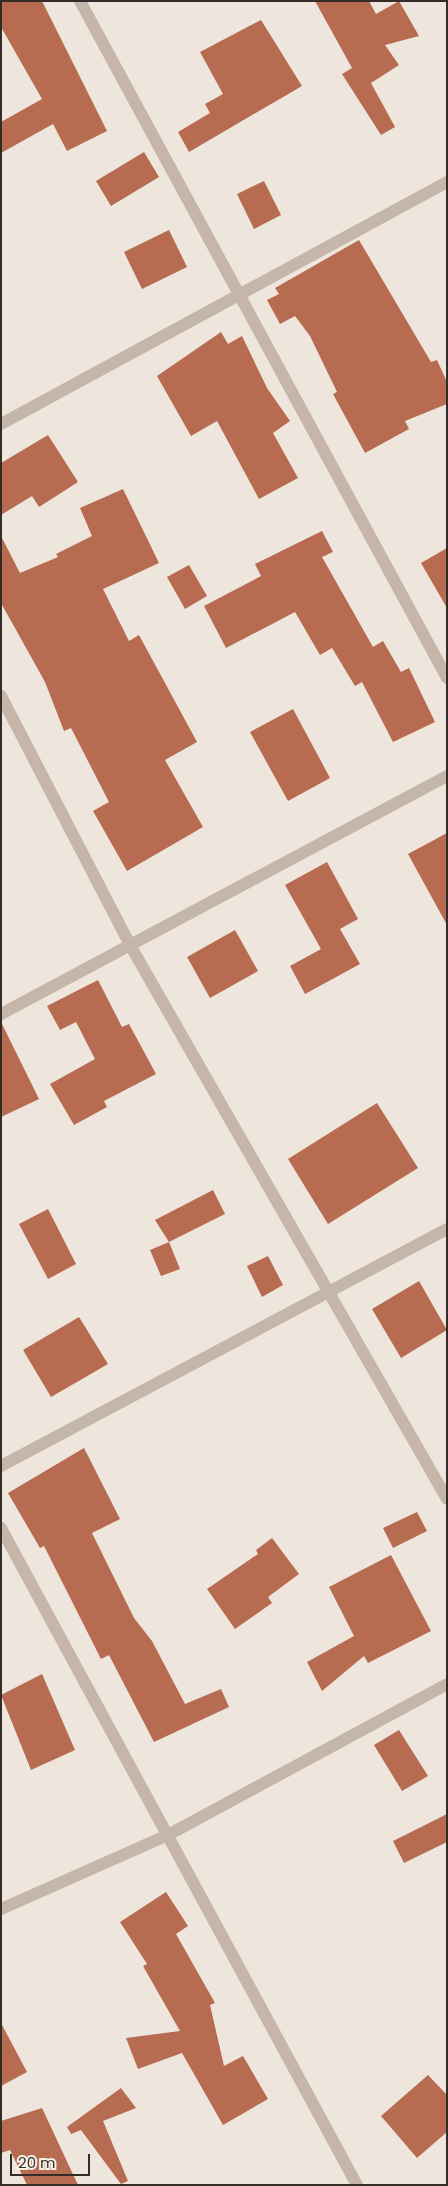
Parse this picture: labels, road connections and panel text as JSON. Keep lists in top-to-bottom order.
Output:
{
  "scale_bar": "20 m"
}
